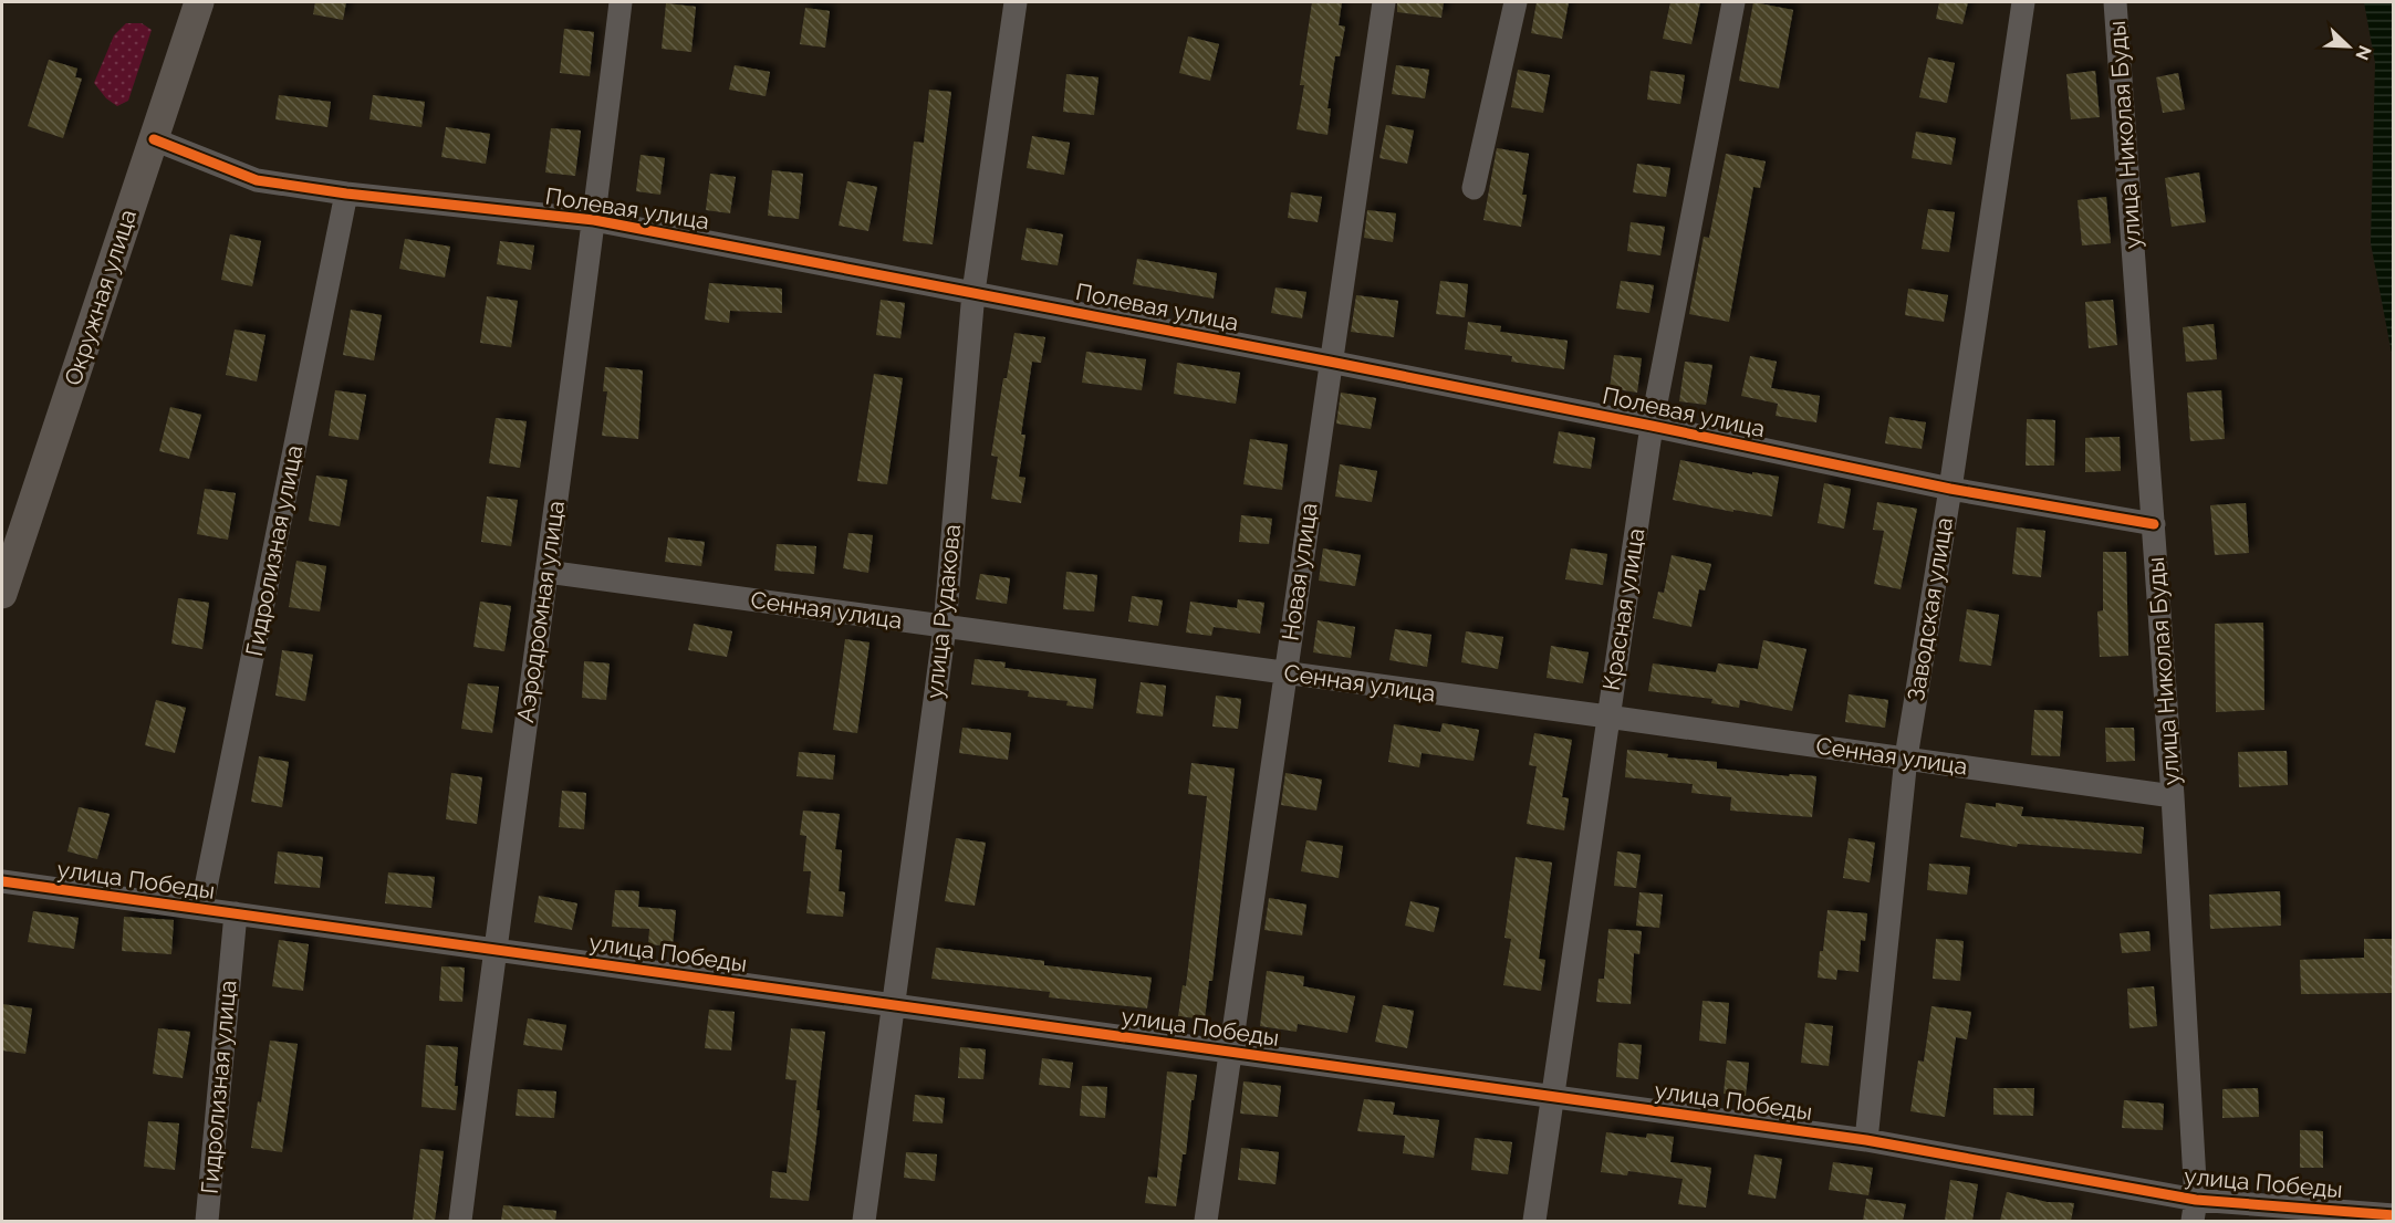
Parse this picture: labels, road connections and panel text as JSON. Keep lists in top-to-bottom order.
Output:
{
  "streets": {
    "main road": ["Окружная улица"],
    "street": [
      "улица Николая Буды",
      "Полевая улица",
      "Гидролизная улица",
      "Новая улица",
      "Красная улица",
      "Заводская улица",
      "Сенная улица",
      "Аэродромная улица",
      "улица Рудакова",
      "улица Победы"
    ]
  },
  "crossings": [
    ["улица Николая Буды", "Полевая улица"],
    ["улица Николая Буды", "Сенная улица"],
    ["улица Николая Буды", "улица Победы"],
    ["Полевая улица", "Окружная улица"],
    ["Полевая улица", "Гидролизная улица"],
    ["Полевая улица", "Новая улица"],
    ["Полевая улица", "Красная улица"],
    ["Полевая улица", "Заводская улица"],
    ["Полевая улица", "Аэродромная улица"],
    ["Полевая улица", "улица Рудакова"],
    ["Гидролизная улица", "улица Победы"],
    ["Новая улица", "Сенная улица"],
    ["Новая улица", "улица Победы"],
    ["Красная улица", "Сенная улица"],
    ["Красная улица", "улица Победы"],
    ["Заводская улица", "Сенная улица"],
    ["Заводская улица", "улица Победы"],
    ["Сенная улица", "Аэродромная улица"],
    ["Сенная улица", "улица Рудакова"],
    ["Аэродромная улица", "улица Победы"],
    ["улица Рудакова", "улица Победы"]
  ],
  "north": "bottom right"
}
